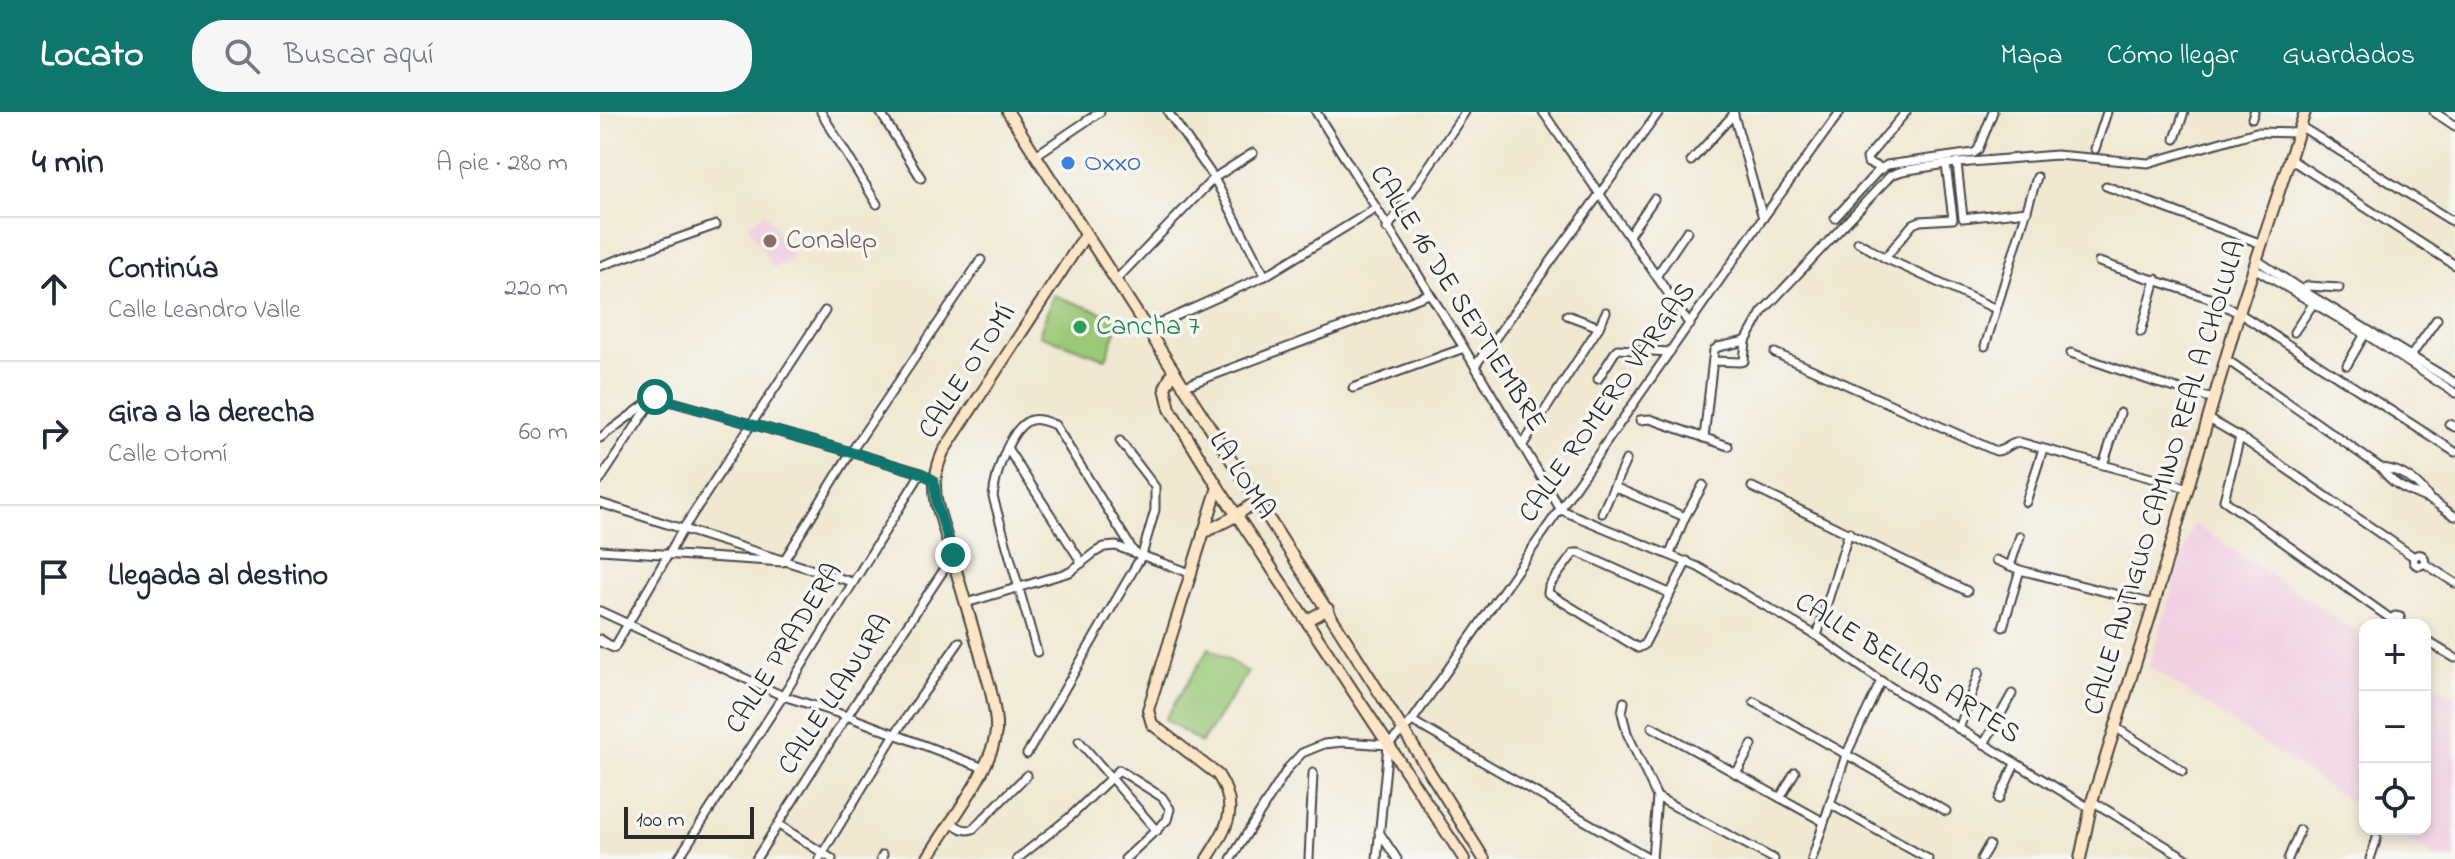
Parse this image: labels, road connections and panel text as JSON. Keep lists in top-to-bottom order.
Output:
{
  "streets": {
    "street": [
      "CALLE 16 DE SEPTIEMBRE",
      "CALLE OTOMÍ",
      "CALLE ROMERO VARGAS",
      "LA LOMA",
      "CALLE ANTIGUO CAMINO REAL A CHOLULA",
      "CALLE PRADERA",
      "CALLE BELLAS ARTES",
      "CALLE LLANURA"
    ]
  },
  "crossings": [
    ["CALLE 16 DE SEPTIEMBRE", "CALLE ROMERO VARGAS"],
    ["CALLE 16 DE SEPTIEMBRE", "CALLE BELLAS ARTES"],
    ["CALLE OTOMÍ", "CALLE LLANURA"],
    ["CALLE ROMERO VARGAS", "LA LOMA"],
    ["CALLE ROMERO VARGAS", "CALLE BELLAS ARTES"],
    ["CALLE ANTIGUO CAMINO REAL A CHOLULA", "CALLE BELLAS ARTES"]
  ],
  "places": ["Oxxo", "Conalep", "Cancha 7"],
  "scale_bar": "100 m",
  "page": {
    "header": "Locato",
    "search": "Buscar aquí",
    "nav": ["Mapa", "Cómo llegar", "Guardados"],
    "heading": ["4 min", "A pie · 280 m"],
    "list": [
      ["Continúa", "Calle Leandro Valle", "220 m"],
      ["Gira a la derecha", "Calle Otomí", "60 m"],
      "Llegada al destino"
    ],
    "map_buttons": ["+", "−"],
    "scale": "100 m"
  }
}
